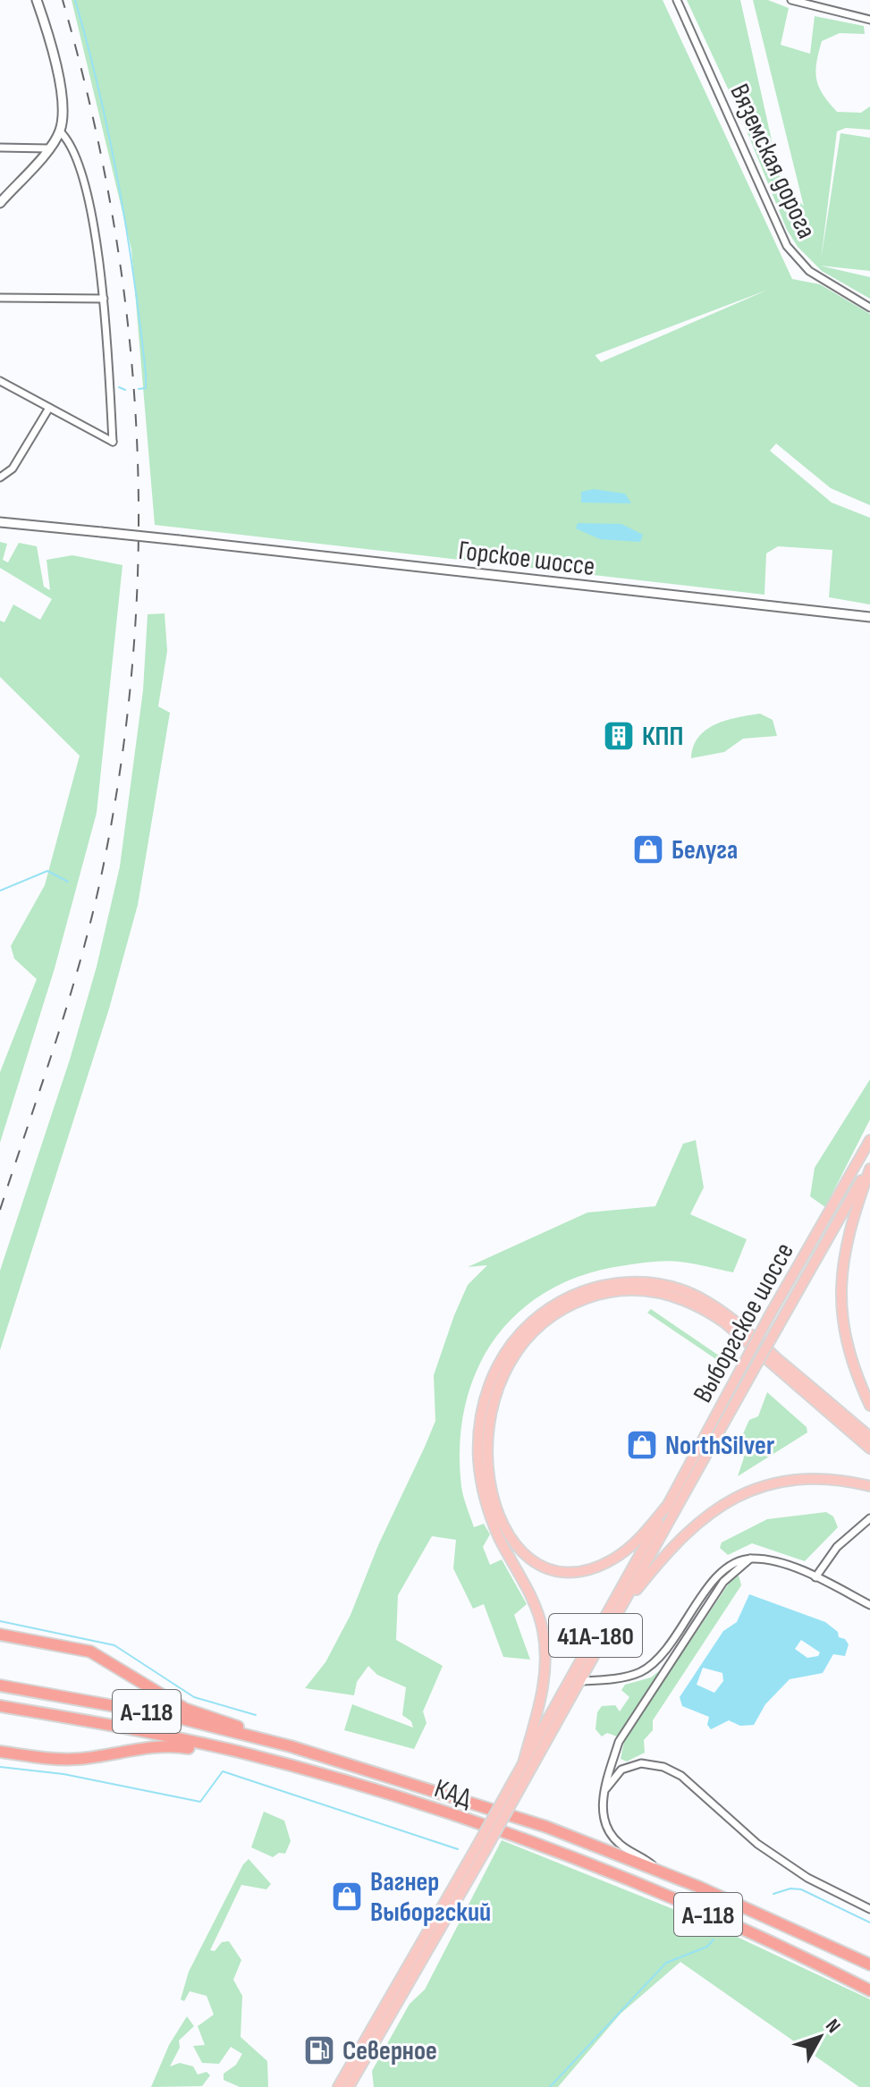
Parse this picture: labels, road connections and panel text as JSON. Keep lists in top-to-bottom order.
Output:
{
  "streets": {
    "highway": ["А-118", "КАД"],
    "main road": ["Горское шоссе", "Выборгское шоссе", "41А-180"],
    "street": ["Вяземская дорога"]
  },
  "places": {
    "building": ["КПП"],
    "shop": ["Белуга", "NorthSilver", "Вагнер Выборгский"],
    "fuel station": ["Северное"]
  },
  "north": "top right"
}
